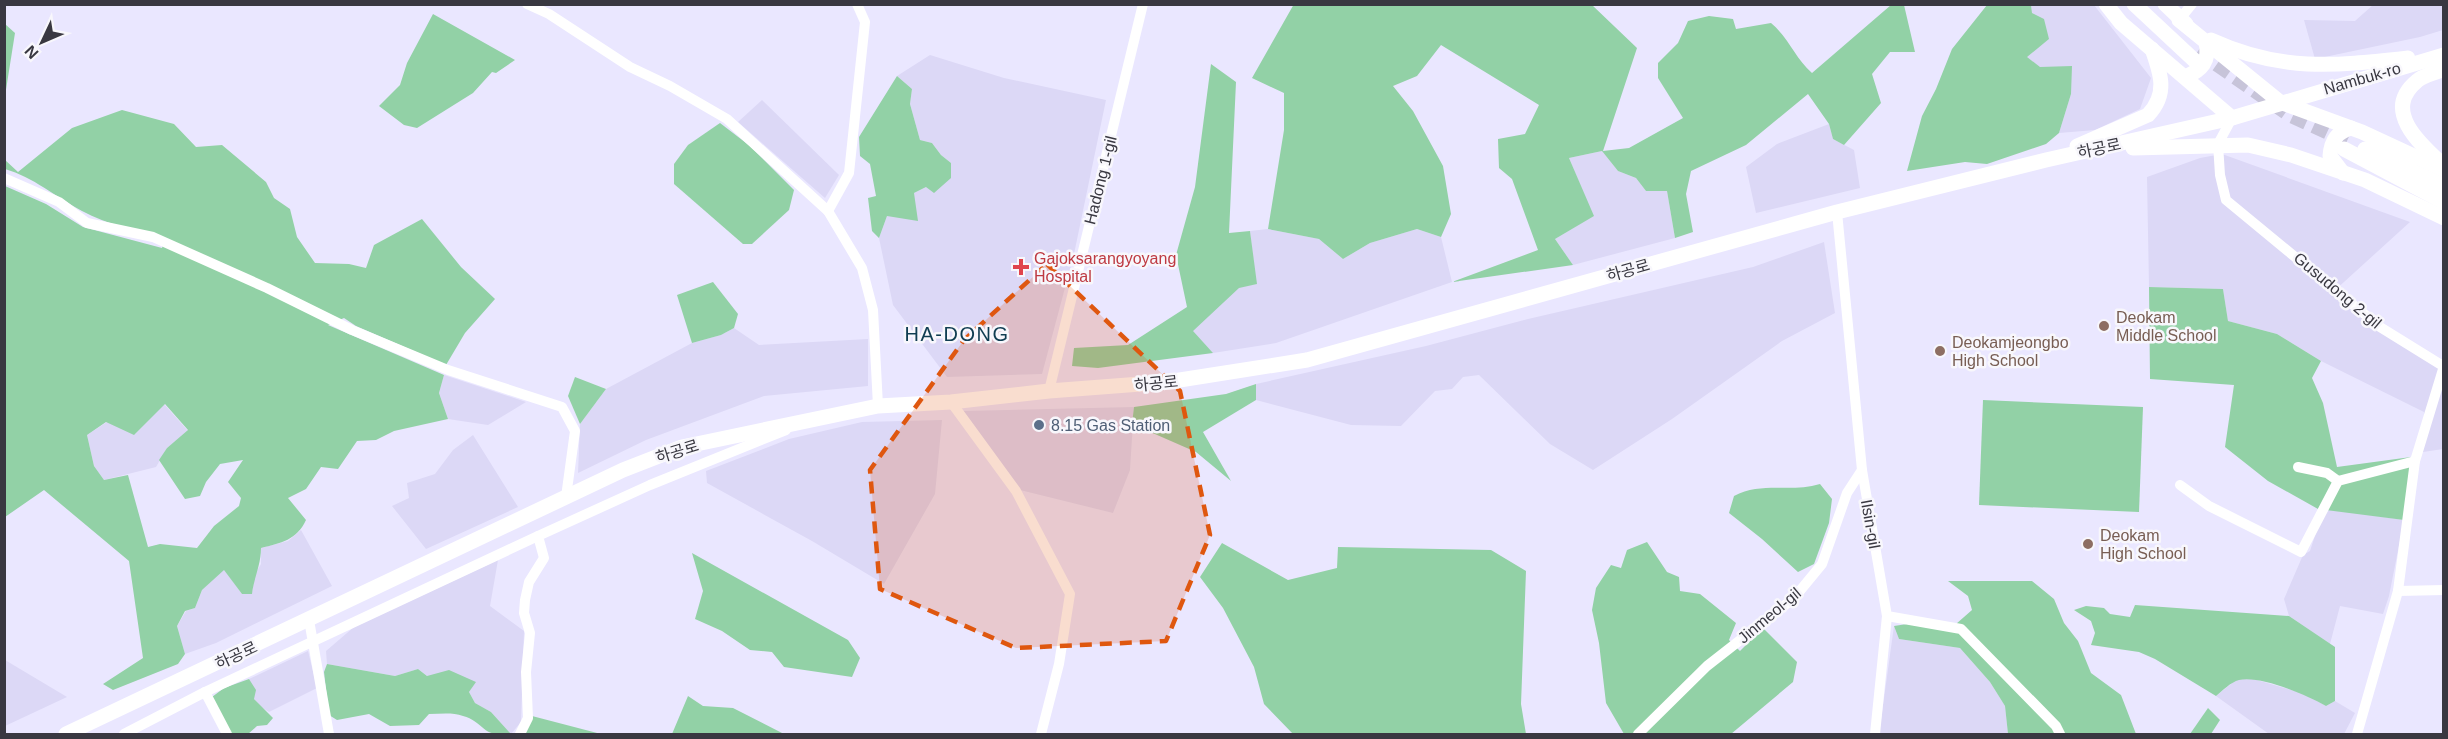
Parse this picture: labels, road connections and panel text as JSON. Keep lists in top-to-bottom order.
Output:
{
  "streets": {
    "main road": ["Nambuk-ro", "하공로"],
    "street": [
      "Hadong 1-gil",
      "Gusudong 2-gil",
      "Ilsin-gil",
      "Jinmeol-gil"
    ]
  },
  "crossings": [
    ["Nambuk-ro", "하공로"],
    ["하공로", "Hadong 1-gil"],
    ["하공로", "Ilsin-gil"],
    ["Ilsin-gil", "Jinmeol-gil"]
  ],
  "districts": ["HA-DONG"],
  "places": {
    "health": ["Gajoksarangyoyang Hospital"],
    "other": [
      "Deokam Middle School",
      "Deokamjeongbo High School",
      "8.15 Gas Station",
      "Deokam High School"
    ]
  },
  "north": "bottom left"
}
